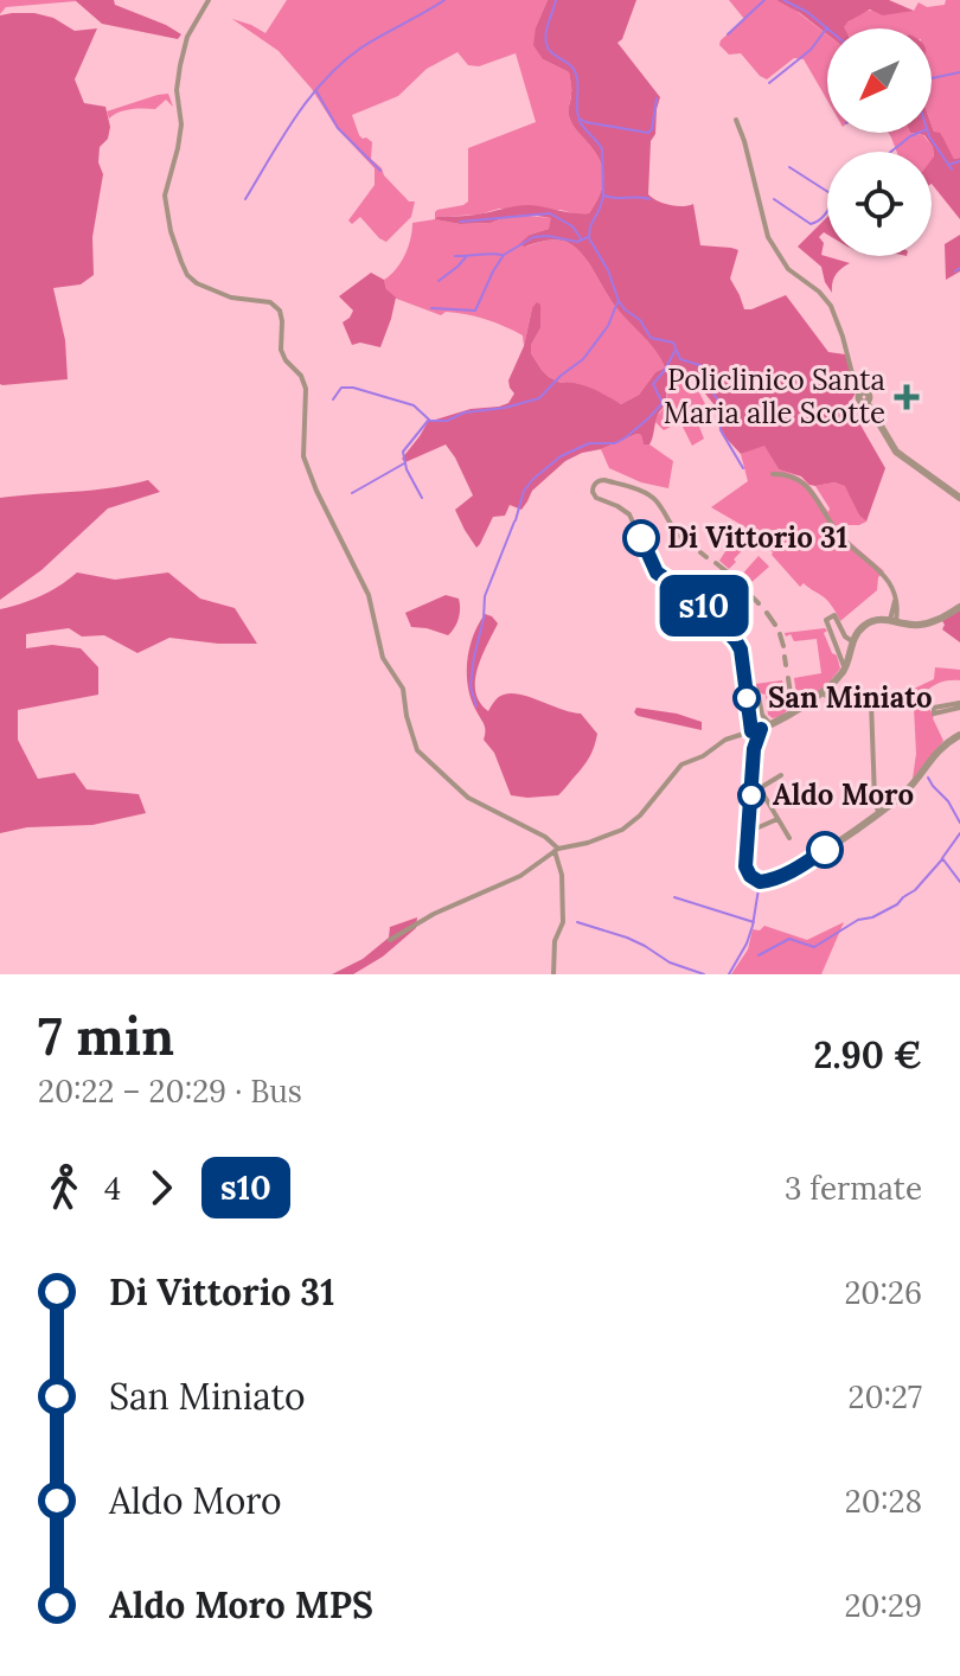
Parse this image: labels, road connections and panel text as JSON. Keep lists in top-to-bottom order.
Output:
{
  "places": {
    "health": ["Policlinico Santa Maria alle Scotte"],
    "other": ["Di Vittorio 31", "San Miniato", "Aldo Moro"]
  },
  "lines": ["bus line s10"],
  "north": "bottom left",
  "page": {
    "on_map": "s10",
    "heading": ["7 min", "20:22 – 20:29 · Bus", "2.90 €"],
    "legs": ["4", "s10", "3 fermate"],
    "list": [
      {
        "name": "Di Vittorio 31",
        "value": "20:26"
      },
      {
        "name": "San Miniato",
        "value": "20:27"
      },
      {
        "name": "Aldo Moro",
        "value": "20:28"
      },
      {
        "name": "Aldo Moro MPS",
        "value": "20:29"
      }
    ]
  }
}
